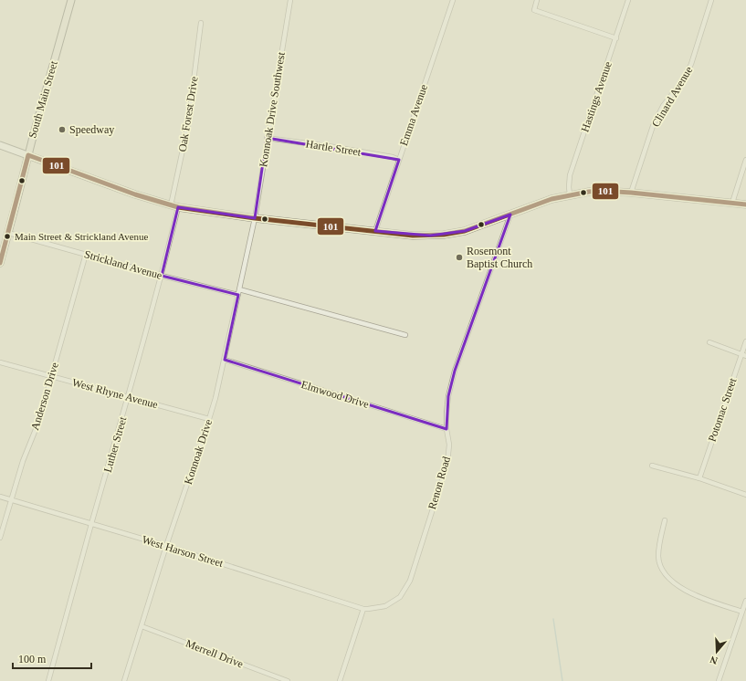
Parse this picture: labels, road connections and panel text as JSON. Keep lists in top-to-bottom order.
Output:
{
  "streets": {
    "main road": ["South Main Street"],
    "street": [
      "Hastings Avenue",
      "Clinard Avenue",
      "Konnoak Drive Southwest",
      "Oak Forest Drive",
      "Emma Avenue",
      "Hartle Street",
      "Strickland Avenue",
      "West Rhyne Avenue",
      "Elmwood Drive",
      "Anderson Drive",
      "Potomac Street",
      "Luther Street",
      "Konnoak Drive",
      "Renon Road",
      "West Harson Street",
      "Merrell Drive"
    ]
  },
  "crossings": [
    ["South Main Street", "Strickland Avenue"],
    ["Konnoak Drive Southwest", "Hartle Street"],
    ["Konnoak Drive Southwest", "Konnoak Drive"],
    ["Emma Avenue", "Hartle Street"],
    ["Strickland Avenue", "Anderson Drive"],
    ["Strickland Avenue", "Luther Street"],
    ["Strickland Avenue", "Konnoak Drive"],
    ["West Rhyne Avenue", "Anderson Drive"],
    ["West Rhyne Avenue", "Luther Street"],
    ["West Rhyne Avenue", "Konnoak Drive"],
    ["Elmwood Drive", "Konnoak Drive"],
    ["Elmwood Drive", "Renon Road"],
    ["Anderson Drive", "West Harson Street"],
    ["Luther Street", "West Harson Street"],
    ["Konnoak Drive", "West Harson Street"],
    ["Konnoak Drive", "Merrell Drive"],
    ["Renon Road", "West Harson Street"]
  ],
  "places": ["Speedway", "Main Street & Strickland Avenue", "Rosemont Baptist Church"],
  "lines": ["transit line 101"],
  "scale_bar": "100 m",
  "north": "bottom"
}
